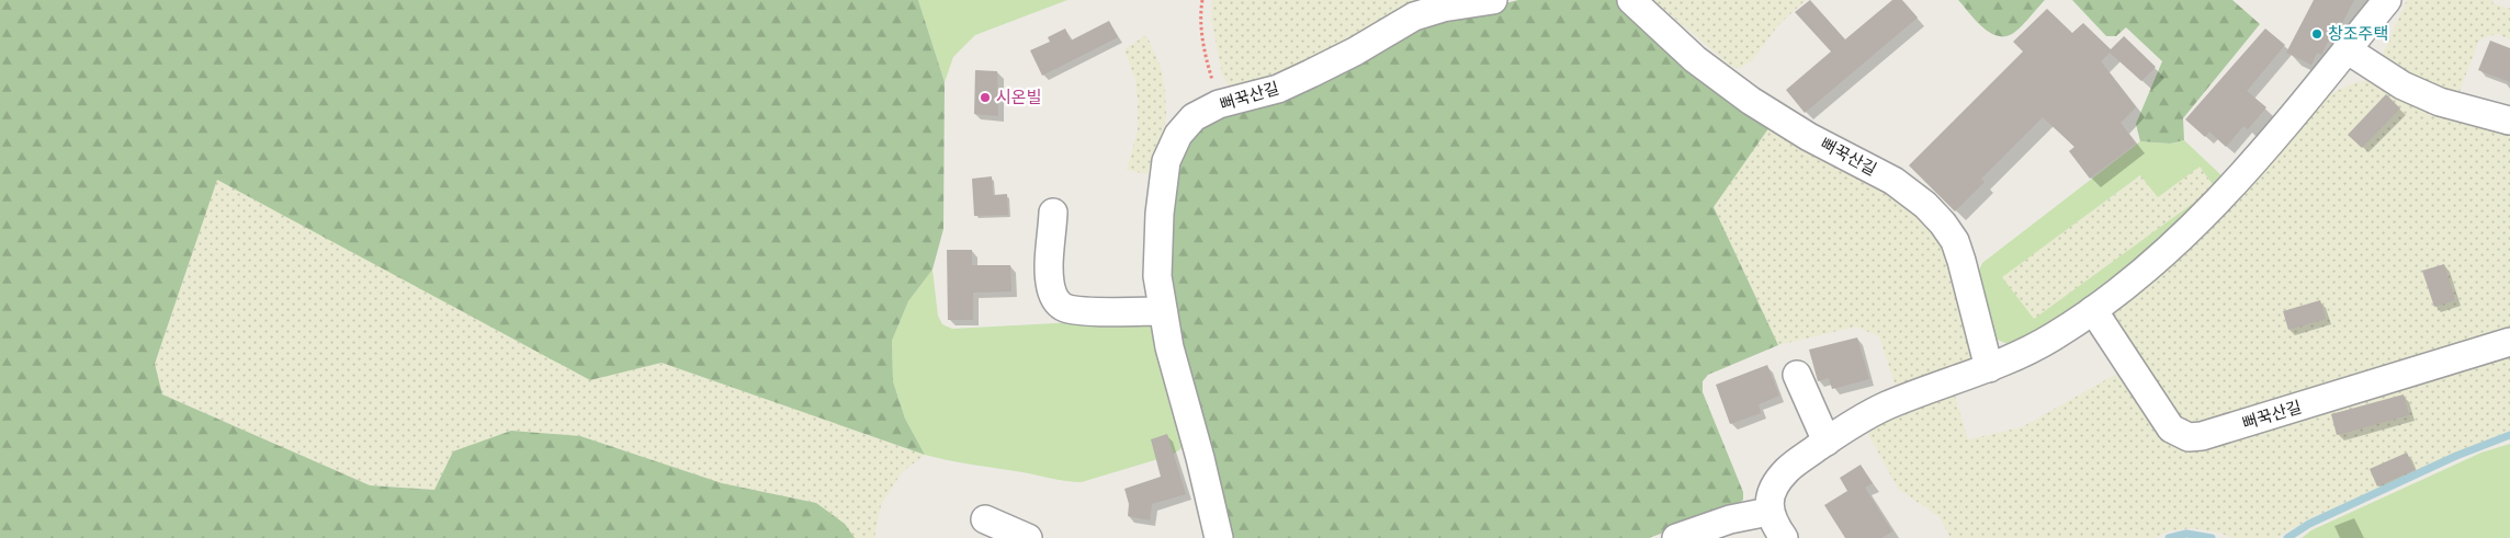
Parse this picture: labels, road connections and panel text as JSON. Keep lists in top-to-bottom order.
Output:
{
  "streets": {
    "street": ["뻐꾹산길"]
  },
  "places": ["창조주택", "시온빌"]
}
